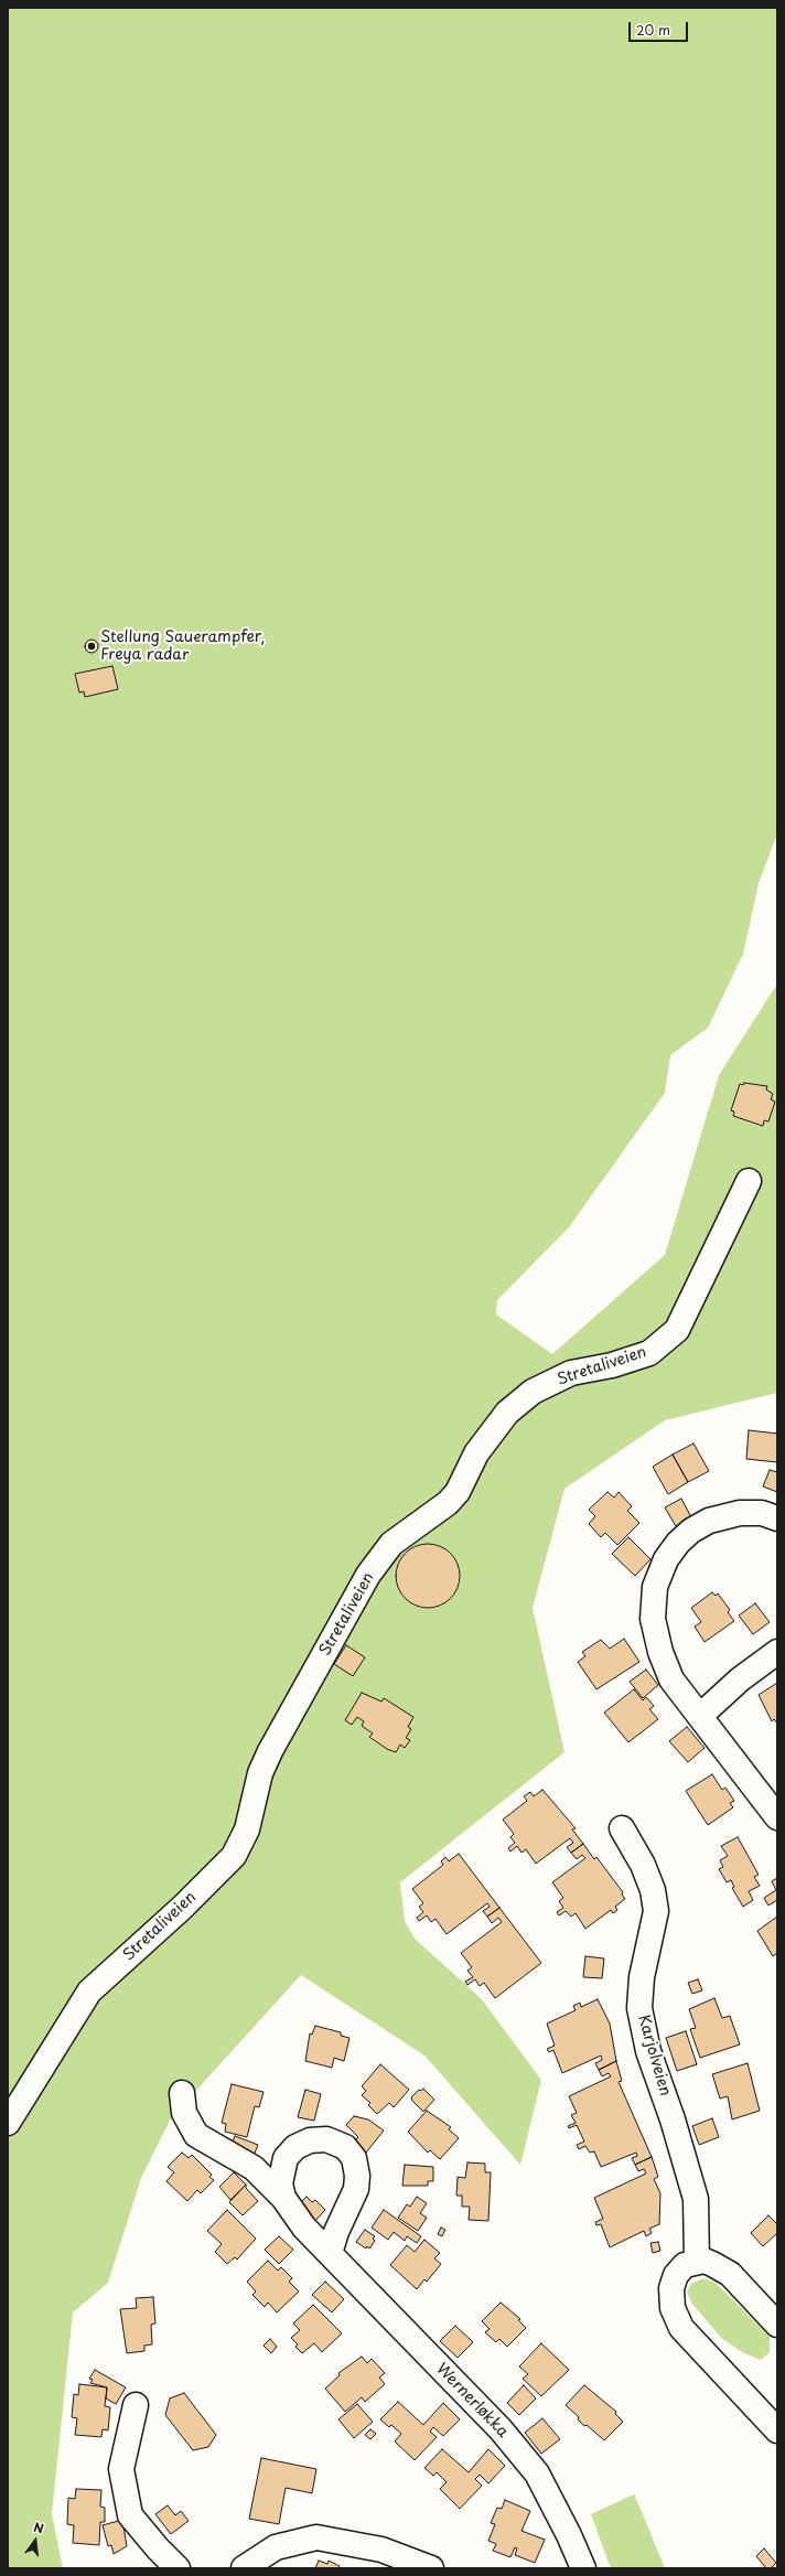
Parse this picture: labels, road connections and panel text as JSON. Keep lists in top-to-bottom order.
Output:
{
  "streets": {
    "street": ["Stretaliveien", "Karjolveien", "Wernerløkka"]
  },
  "places": ["Stellung Sauerampfer, Freya radar"],
  "scale_bar": "20 m",
  "north": "top"
}
